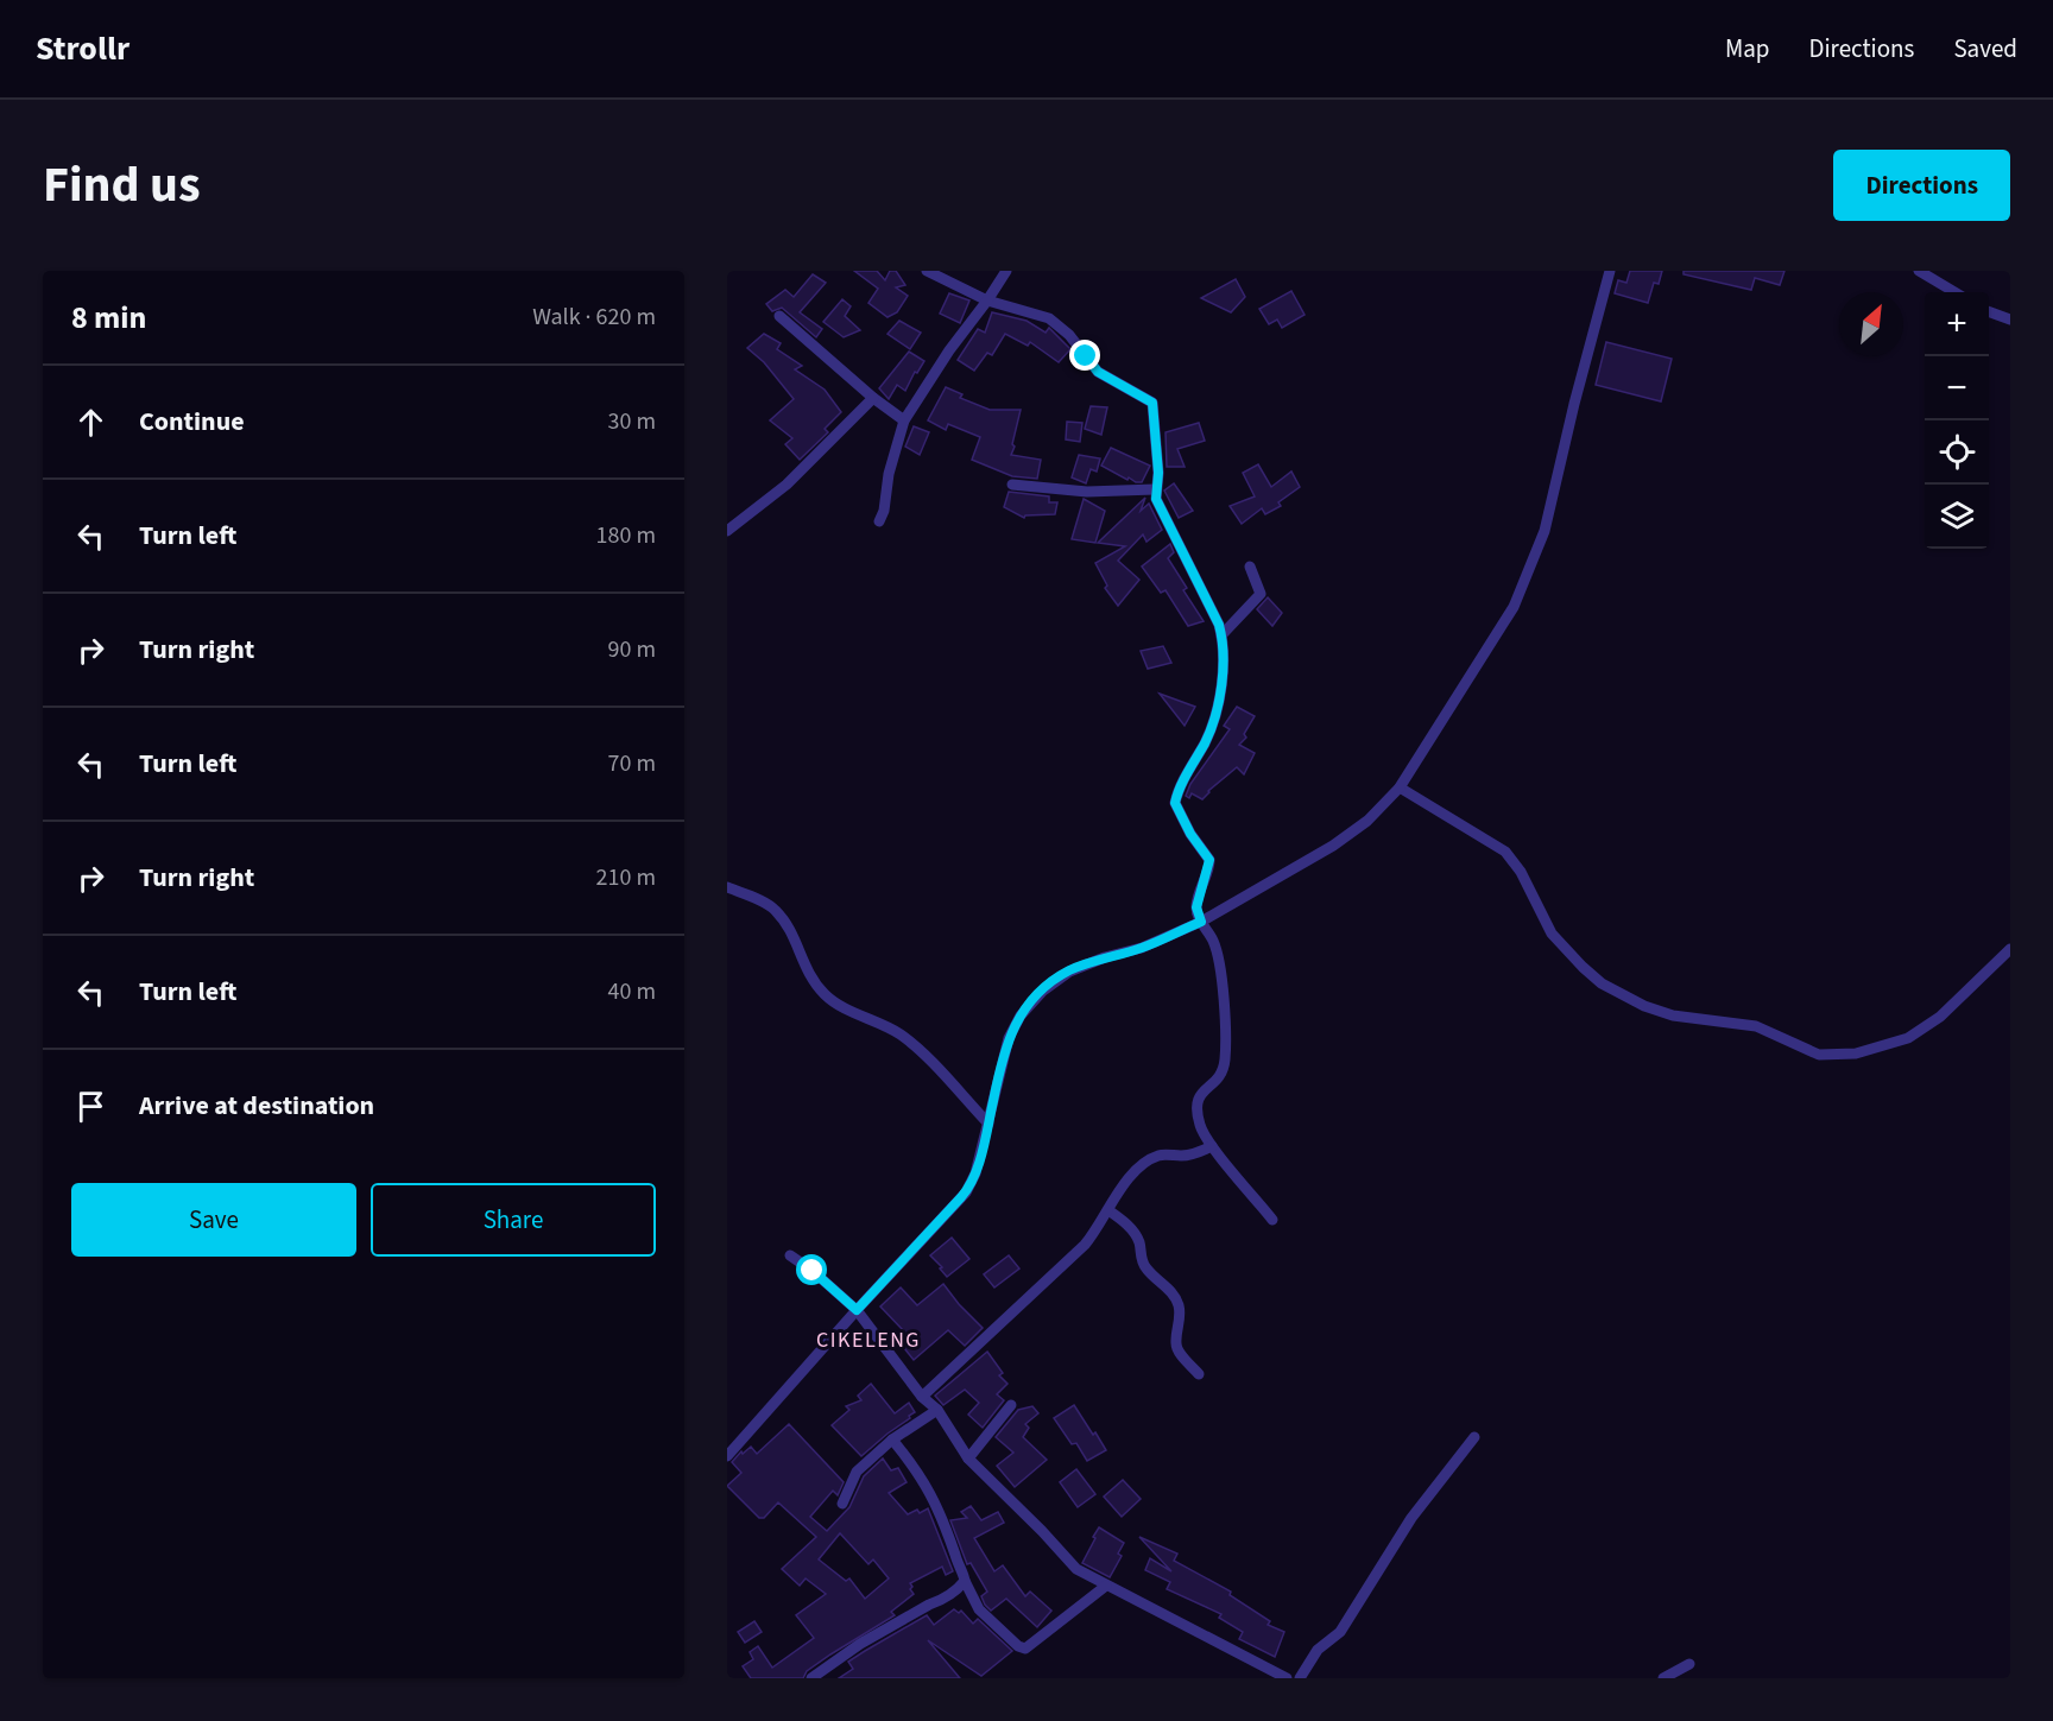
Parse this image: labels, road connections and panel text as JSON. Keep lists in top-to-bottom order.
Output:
{
  "districts": ["CIKELENG"],
  "north": "top right",
  "page": {
    "header": "Strollr",
    "nav": ["Map", "Directions", "Saved"],
    "title": "Find us",
    "buttons": [
      "Directions",
      ["Save", "Share"]
    ],
    "heading": ["8 min", "Walk · 620 m"],
    "map_buttons": ["+", "−"],
    "list": [
      ["Continue", "30 m"],
      ["Turn left", "180 m"],
      ["Turn right", "90 m"],
      ["Turn left", "70 m"],
      ["Turn right", "210 m"],
      ["Turn left", "40 m"],
      "Arrive at destination"
    ]
  }
}
